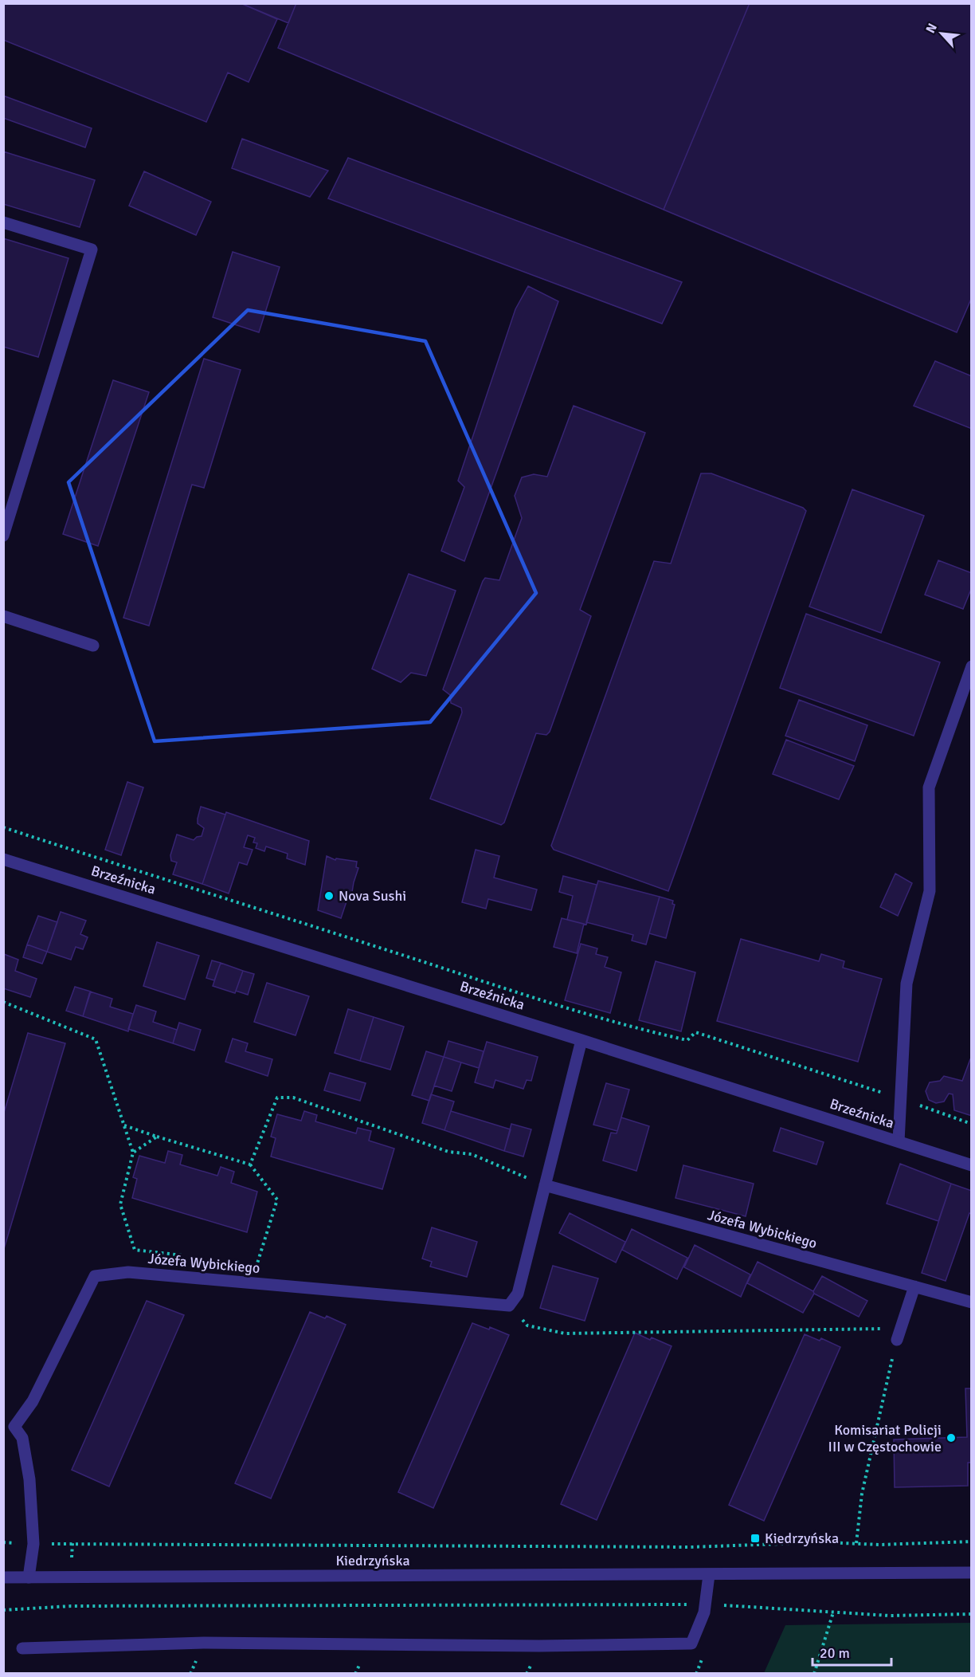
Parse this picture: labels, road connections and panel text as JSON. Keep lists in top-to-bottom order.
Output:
{
  "streets": {
    "street": ["Brzeźnicka", "Józefa Wybickiego", "Kiedrzyńska"]
  },
  "places": {
    "other": ["Nova Sushi", "Komisariat Policji III w Częstochowie"],
    "transit": ["Kiedrzyńska"]
  },
  "scale_bar": "20 m",
  "north": "top left"
}
